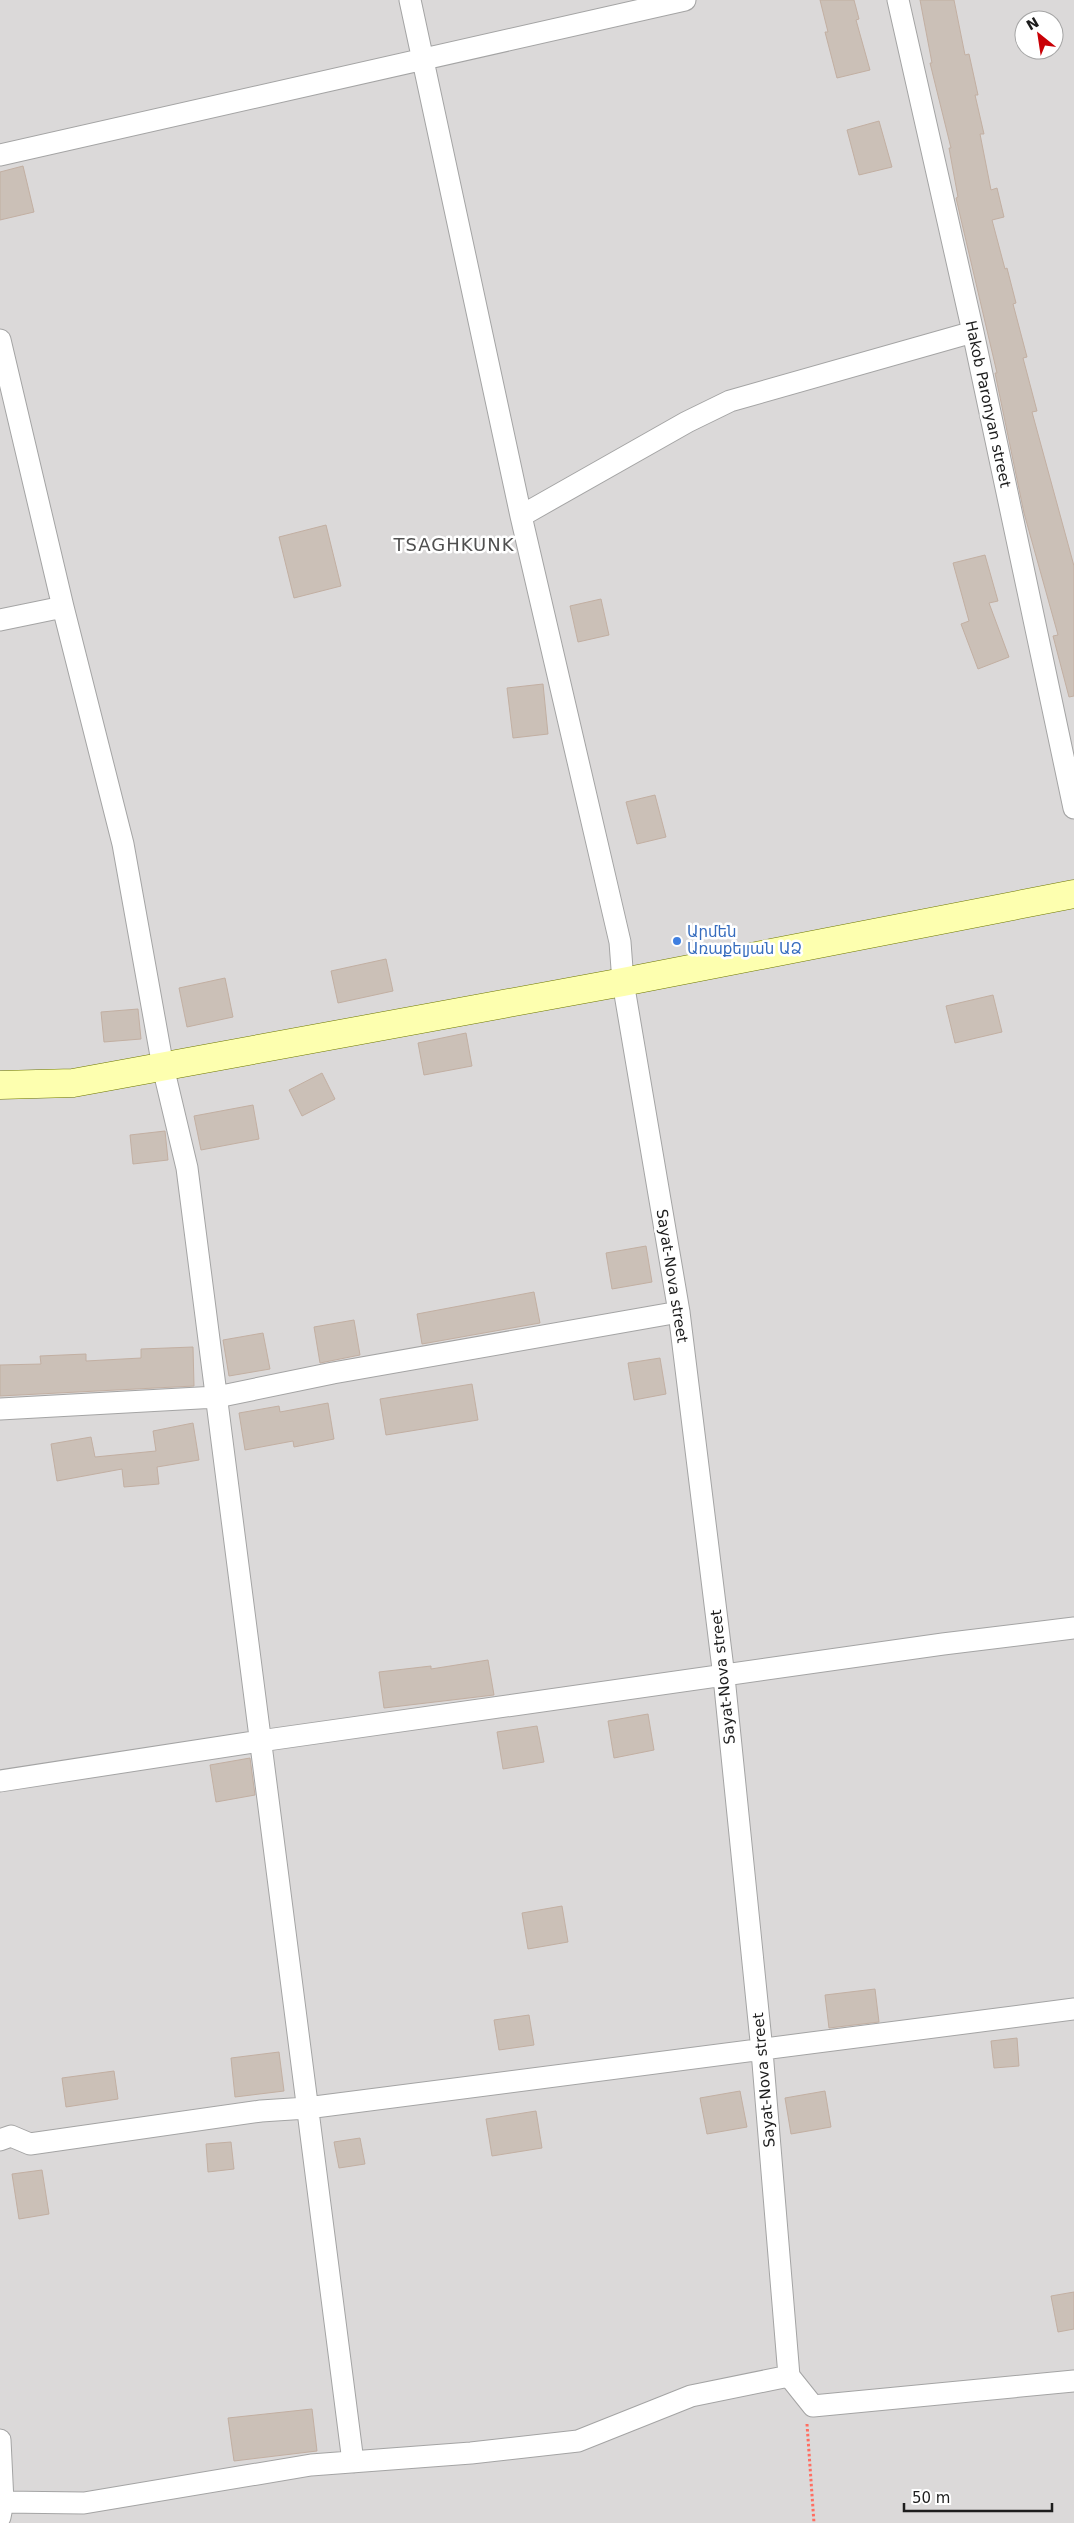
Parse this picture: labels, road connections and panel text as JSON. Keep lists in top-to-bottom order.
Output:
{
  "streets": {
    "street": ["Hakob Paronyan street", "Sayat-Nova street"]
  },
  "districts": ["TSAGHKUNK"],
  "places": ["Արմեն Առաքելյան ԱՁ"],
  "scale_bar": "50 m",
  "north": "top left"
}
